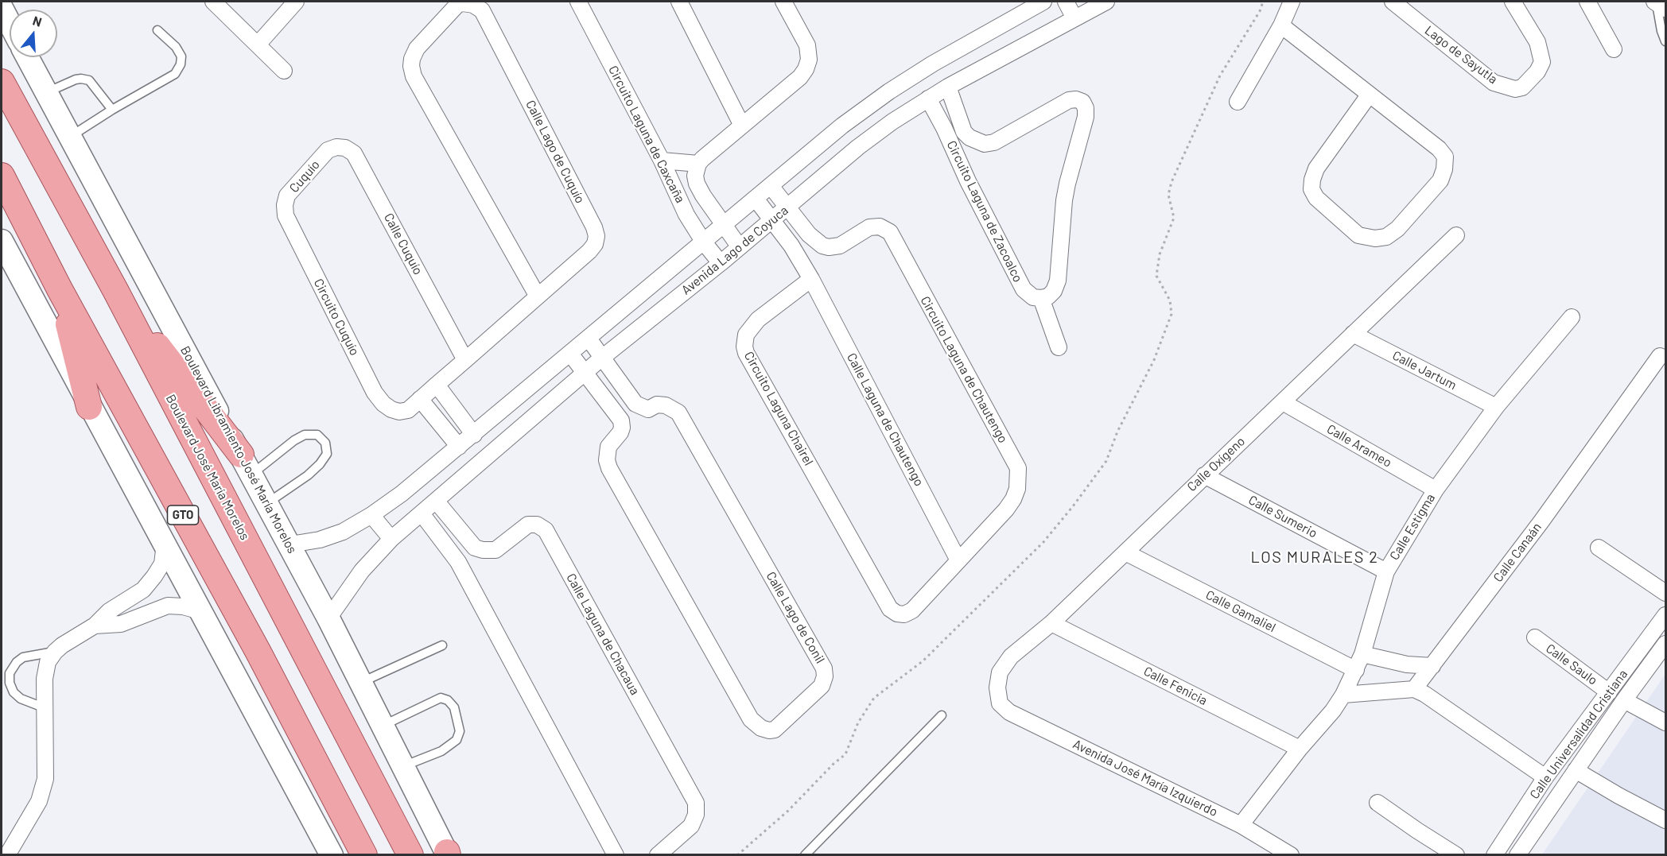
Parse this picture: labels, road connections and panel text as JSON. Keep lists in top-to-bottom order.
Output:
{
  "streets": {
    "main road": ["Boulevard José María Morelos", "GTO"],
    "street": [
      "Lago de Sayutla",
      "Circuito Laguna de Caxcaña",
      "Calle Lago de Cuquío",
      "Cuquío",
      "Circuito Laguna de Zacoalco",
      "Calle Cuquío",
      "Avenida Lago de Coyuca",
      "Circuito Cuquío",
      "Circuito Laguna de Chautengo",
      "Calle Jartum",
      "Circuito Laguna Chairel",
      "Calle Laguna de Chautengo",
      "Calle Arameo",
      "Boulevard Libramiento José María Morelos",
      "Calle Oxígeno",
      "Calle Sumerio",
      "Calle Estigma",
      "Calle Canaán",
      "Calle Gamaliel",
      "Calle Lago de Conil",
      "Calle Laguna de Chacaua",
      "Calle Saulo",
      "Calle Fenicia",
      "Calle Universalidad Cristiana",
      "Avenida José María Izquierdo"
    ]
  },
  "crossings": [
    ["Circuito Laguna de Caxcaña", "Avenida Lago de Coyuca"],
    ["Calle Lago de Cuquío", "Calle Cuquío"],
    ["Calle Lago de Cuquío", "Circuito Cuquío"],
    ["Cuquío", "Calle Cuquío"],
    ["Cuquío", "Circuito Cuquío"],
    ["Circuito Laguna de Zacoalco", "Avenida Lago de Coyuca"],
    ["Avenida Lago de Coyuca", "Circuito Laguna de Chautengo"],
    ["Avenida Lago de Coyuca", "Boulevard Libramiento José María Morelos"],
    ["Avenida Lago de Coyuca", "Calle Lago de Conil"],
    ["Circuito Laguna de Chautengo", "Circuito Laguna Chairel"],
    ["Circuito Laguna de Chautengo", "Calle Laguna de Chautengo"],
    ["Calle Jartum", "Calle Oxígeno"],
    ["Calle Jartum", "Calle Estigma"],
    ["Circuito Laguna Chairel", "Calle Laguna de Chautengo"],
    ["Calle Arameo", "Calle Oxígeno"],
    ["Calle Arameo", "Calle Estigma"],
    ["Calle Oxígeno", "Calle Sumerio"],
    ["Calle Oxígeno", "Calle Gamaliel"],
    ["Calle Oxígeno", "Calle Fenicia"],
    ["Calle Oxígeno", "Avenida José María Izquierdo"],
    ["Calle Sumerio", "Calle Estigma"],
    ["Calle Estigma", "Calle Gamaliel"],
    ["Calle Estigma", "Calle Fenicia"],
    ["Calle Estigma", "Avenida José María Izquierdo"],
    ["Calle Saulo", "Calle Universalidad Cristiana"]
  ],
  "districts": ["LOS MURALES 2"],
  "north": "top"
}
